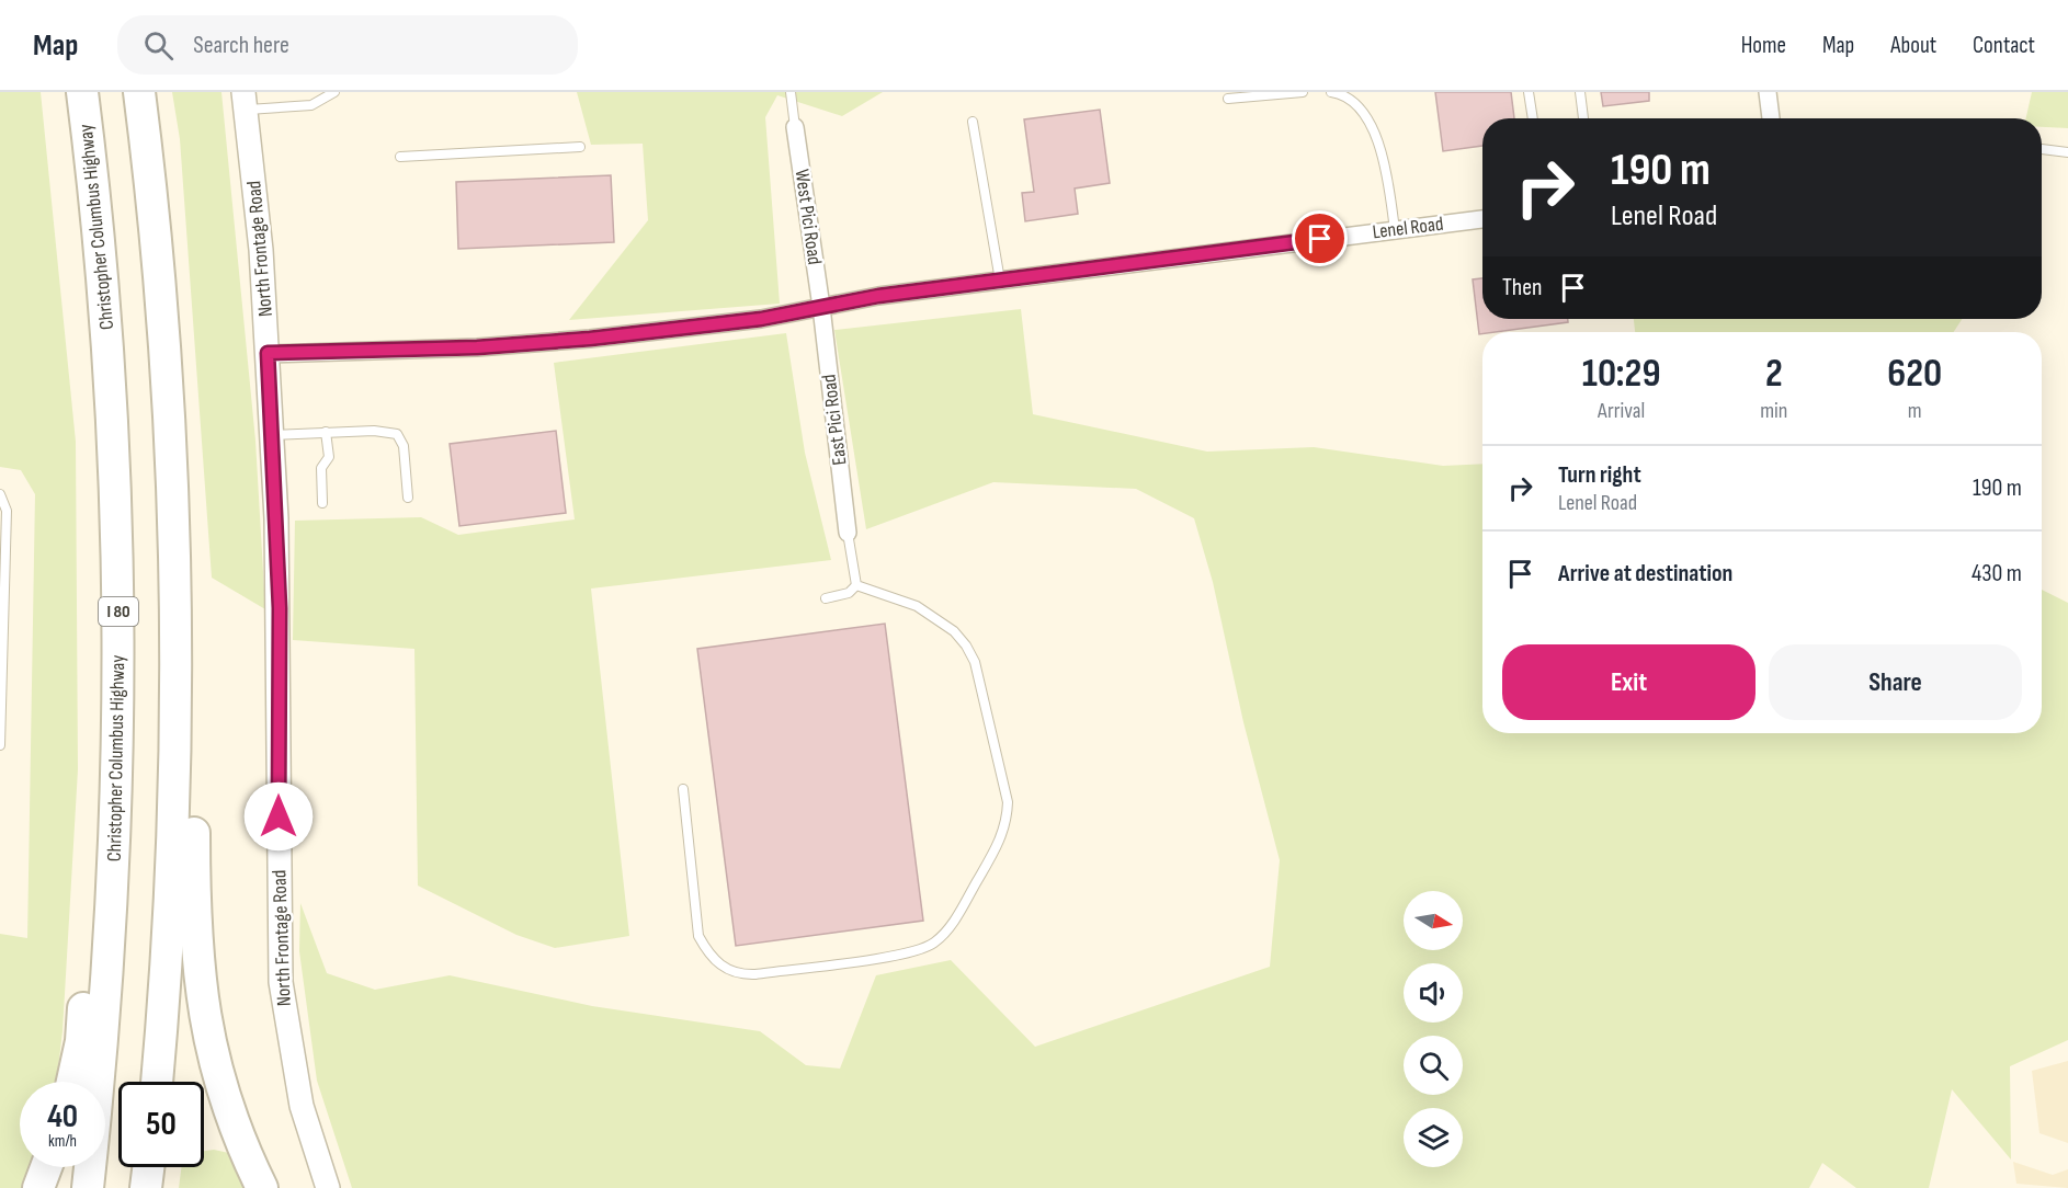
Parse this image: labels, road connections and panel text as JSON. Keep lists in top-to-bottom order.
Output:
{
  "streets": {
    "highway": ["Christopher Columbus Highway", "I 80"],
    "main road": ["North Frontage Road"],
    "street": ["West Pici Road", "Lenel Road", "East Pici Road"]
  },
  "crossings": [
    ["West Pici Road", "Lenel Road"],
    ["West Pici Road", "East Pici Road"],
    ["Lenel Road", "North Frontage Road"],
    ["Lenel Road", "East Pici Road"]
  ],
  "north": "right",
  "page": {
    "header": "Map",
    "search": "Search here",
    "nav": [
      "Home",
      "Map",
      "About",
      "Contact"
    ],
    "turn": ["190 m", "Lenel Road"],
    "then": "Then",
    "eta": [
      "10:29",
      "Arrival",
      "2",
      "min",
      "620",
      "m"
    ],
    "list": [
      {
        "name": "Turn right",
        "note": "Lenel Road",
        "value": "190 m"
      },
      {
        "name": "Arrive at destination",
        "value": "430 m"
      }
    ],
    "buttons": ["Exit", "Share"],
    "speed": "40 km/h",
    "limit": "50"
  }
}
